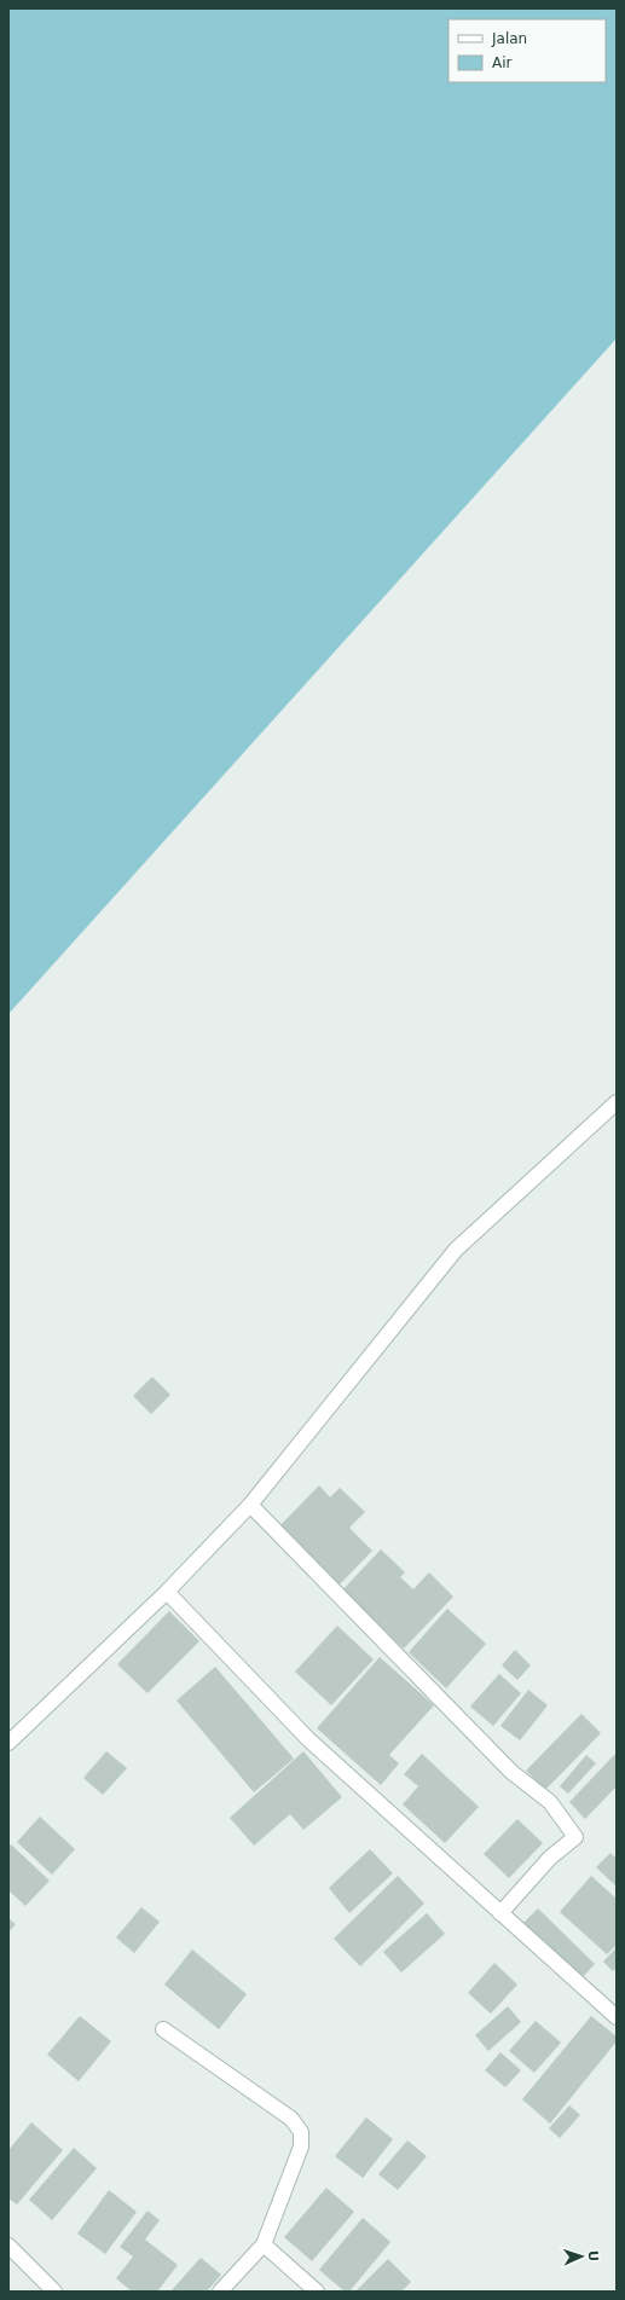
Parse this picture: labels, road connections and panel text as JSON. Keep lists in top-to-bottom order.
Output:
{
  "legend": ["Jalan", "Air"],
  "north": "right"
}
